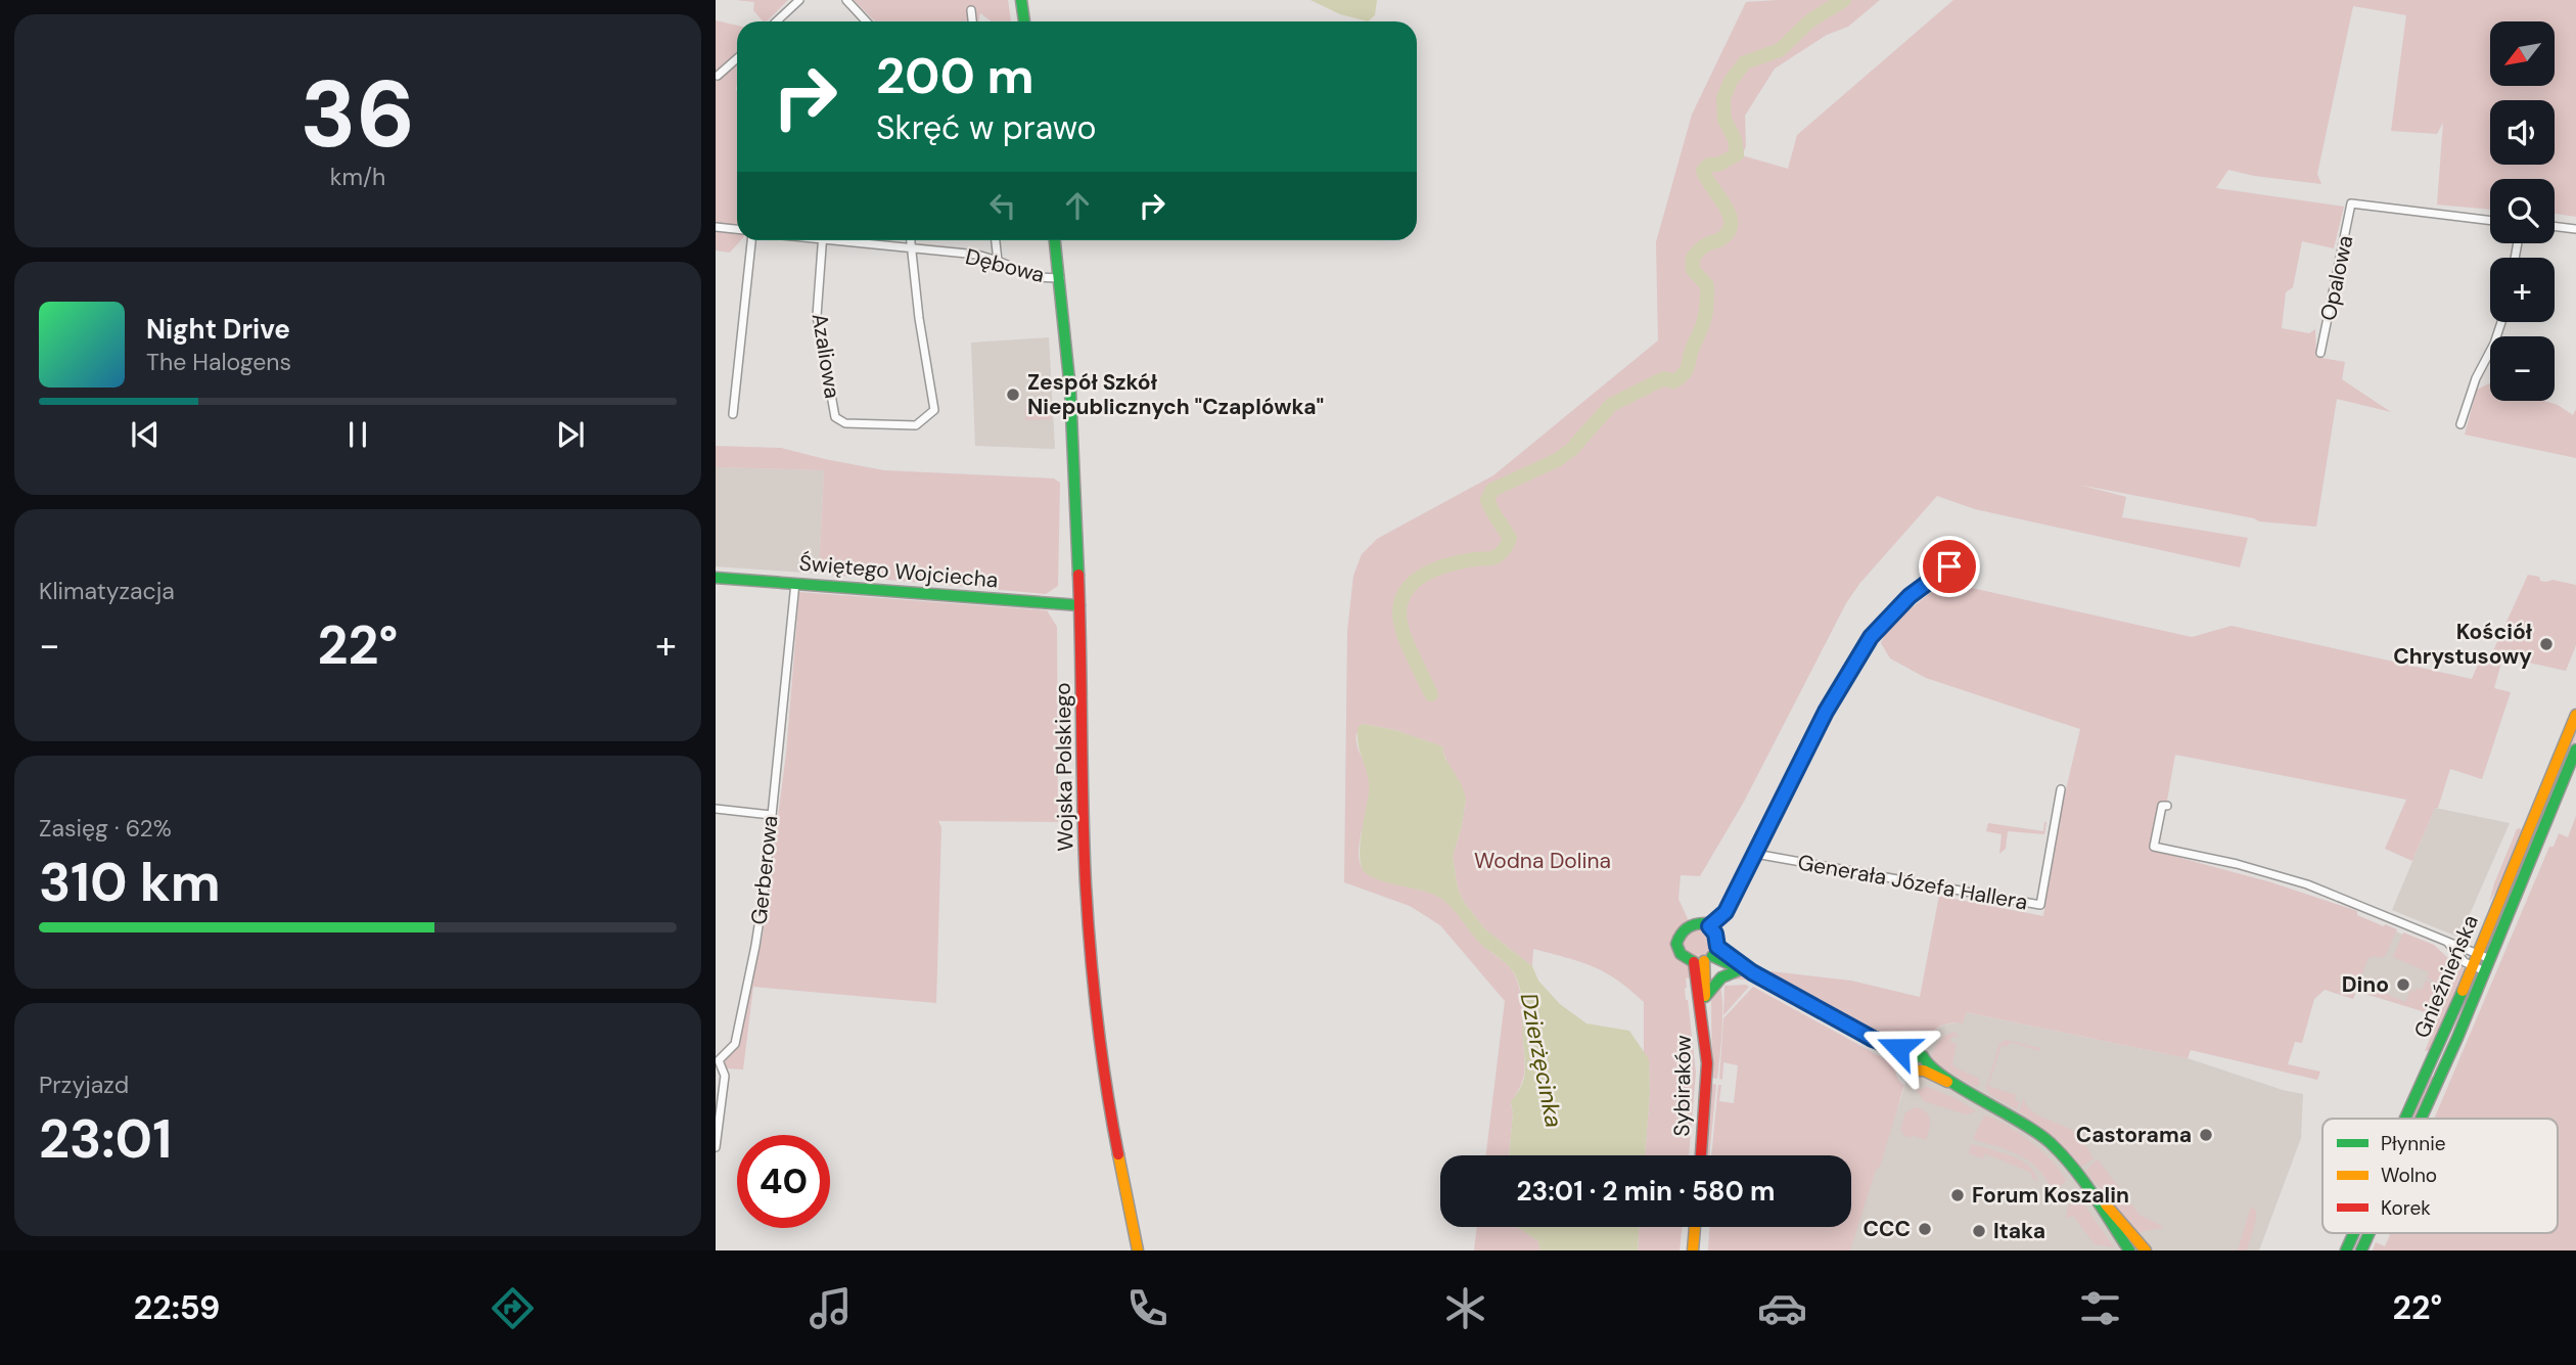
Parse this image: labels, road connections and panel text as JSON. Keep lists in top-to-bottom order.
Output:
{
  "streets": {
    "street": [
      "Dębowa",
      "Opalowa",
      "Azaliowa",
      "Świętego Wojciecha",
      "Wojska Polskiego",
      "Gerberowa",
      "Generała Józefa Hallera",
      "Gnieźnieńska",
      "Sybiraków"
    ]
  },
  "crossings": [
    ["Dębowa", "Azaliowa"],
    ["Dębowa", "Wojska Polskiego"],
    ["Świętego Wojciecha", "Wojska Polskiego"],
    ["Świętego Wojciecha", "Gerberowa"]
  ],
  "water": ["Dzierżęcinka"],
  "parks": ["Wodna Dolina"],
  "places": [
    "Zespół Szkół Niepublicznych \"Czaplówka\"",
    "Kościół Chrystusowy",
    "Dino",
    "Castorama",
    "Forum Koszalin",
    "CCC",
    "Itaka"
  ],
  "legend": ["Płynnie", "Wolno", "Korek"],
  "north": "bottom left",
  "page": {
    "tile": [
      ["36", "km/h"],
      "Klimatyzacja",
      ["Zasięg · 62%", "310 km"],
      ["Przyjazd", "23:01"]
    ],
    "map_buttons": ["+", "−"],
    "turn": ["200 m", "Skręć w prawo"],
    "song": ["Night Drive", "The Halogens"],
    "heat": ["−", "22°", "+"],
    "limit": "40",
    "trip": "23:01 · 2 min · 580 m",
    "tabs": ["22:59", "22°"]
  }
}
